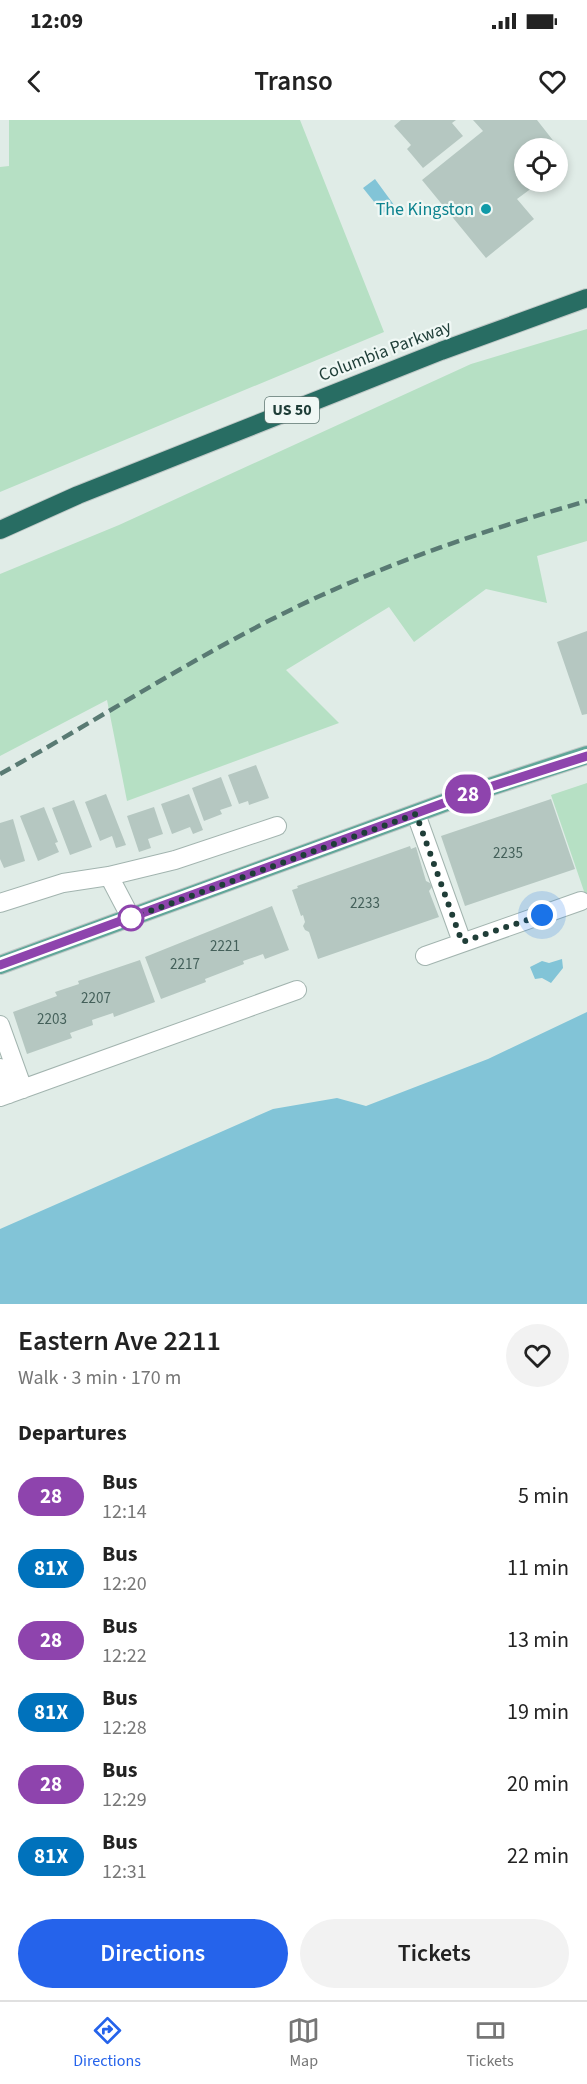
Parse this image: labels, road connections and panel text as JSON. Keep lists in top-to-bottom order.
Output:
{
  "streets": {
    "highway": ["Columbia Parkway", "US 50"]
  },
  "places": ["The Kingston"],
  "lines": ["bus line 28"],
  "house_numbers": [
    "2235",
    "2233",
    "2221",
    "2217",
    "2207",
    "2203"
  ],
  "page": {
    "status": "12:09",
    "header": "Transo",
    "on_map": "28",
    "heading": [
      ["Eastern Ave 2211", "Walk · 3 min · 170 m"],
      "Departures"
    ],
    "list": [
      {
        "mark": "28",
        "name": "Bus",
        "note": "12:14",
        "value": "5 min"
      },
      {
        "mark": "81X",
        "name": "Bus",
        "note": "12:20",
        "value": "11 min"
      },
      {
        "mark": "28",
        "name": "Bus",
        "note": "12:22",
        "value": "13 min"
      },
      {
        "mark": "81X",
        "name": "Bus",
        "note": "12:28",
        "value": "19 min"
      },
      {
        "mark": "28",
        "name": "Bus",
        "note": "12:29",
        "value": "20 min"
      },
      {
        "mark": "81X",
        "name": "Bus",
        "note": "12:31",
        "value": "22 min"
      }
    ],
    "buttons": ["Directions", "Tickets"],
    "tabs": ["Directions", "Map", "Tickets"]
  }
}
